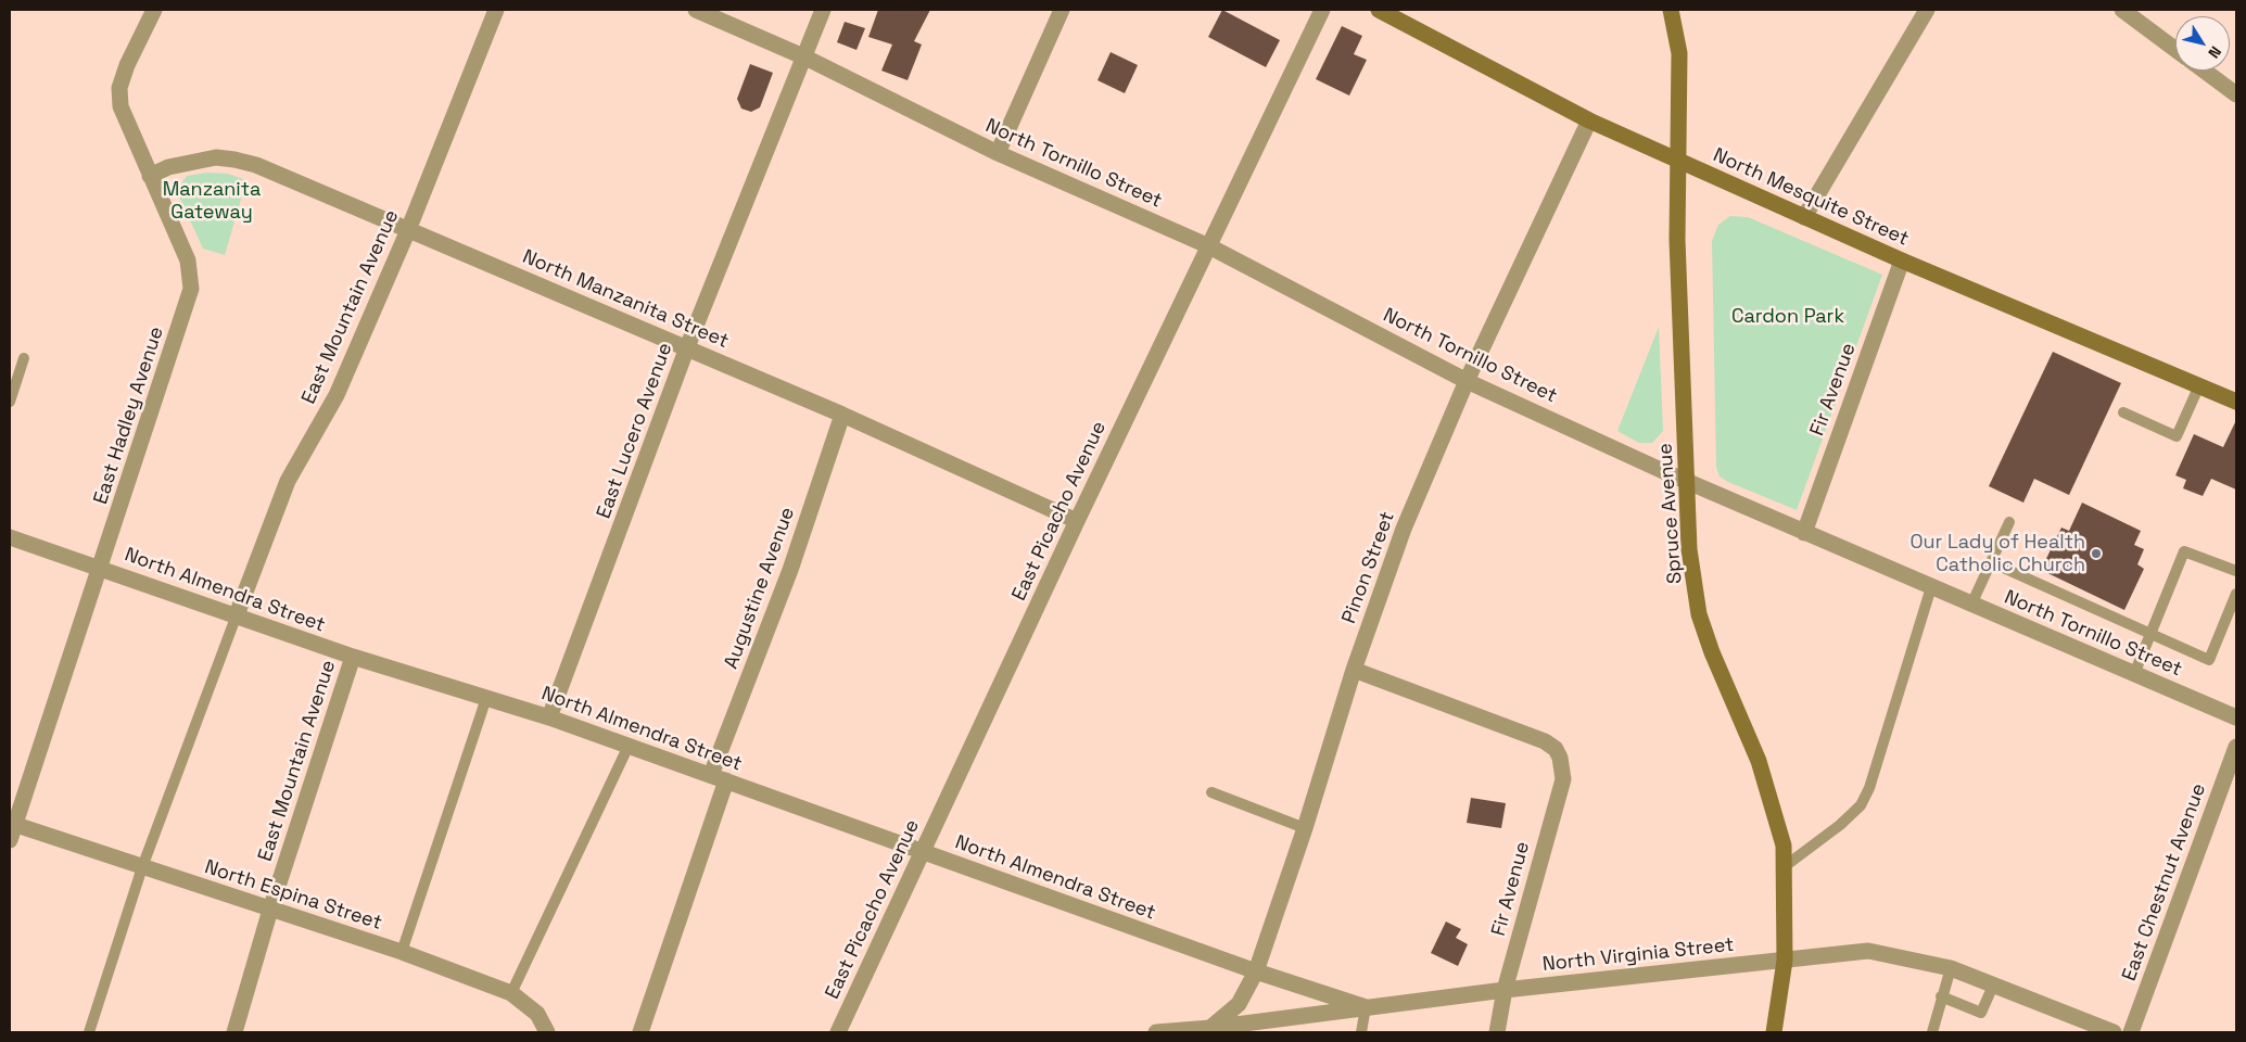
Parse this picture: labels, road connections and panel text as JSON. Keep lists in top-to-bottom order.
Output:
{
  "streets": {
    "main road": ["North Mesquite Street", "Spruce Avenue"],
    "street": [
      "North Tornillo Street",
      "North Manzanita Street",
      "East Mountain Avenue",
      "Fir Avenue",
      "East Hadley Avenue",
      "East Lucero Avenue",
      "East Picacho Avenue",
      "Pinon Street",
      "Augustine Avenue",
      "North Almendra Street",
      "East Chestnut Avenue",
      "North Espina Street",
      "North Virginia Street"
    ]
  },
  "crossings": [
    ["North Tornillo Street", "Fir Avenue"],
    ["North Tornillo Street", "East Lucero Avenue"],
    ["North Tornillo Street", "East Picacho Avenue"],
    ["North Tornillo Street", "Spruce Avenue"],
    ["North Tornillo Street", "Pinon Street"],
    ["North Mesquite Street", "Fir Avenue"],
    ["North Mesquite Street", "Spruce Avenue"],
    ["North Mesquite Street", "Pinon Street"],
    ["North Manzanita Street", "East Mountain Avenue"],
    ["North Manzanita Street", "East Hadley Avenue"],
    ["North Manzanita Street", "East Lucero Avenue"],
    ["North Manzanita Street", "East Picacho Avenue"],
    ["North Manzanita Street", "Augustine Avenue"],
    ["East Mountain Avenue", "North Almendra Street"],
    ["East Mountain Avenue", "North Espina Street"],
    ["Fir Avenue", "Pinon Street"],
    ["Fir Avenue", "North Virginia Street"],
    ["East Hadley Avenue", "North Almendra Street"],
    ["East Hadley Avenue", "North Espina Street"],
    ["East Lucero Avenue", "North Almendra Street"],
    ["East Picacho Avenue", "North Almendra Street"],
    ["Spruce Avenue", "North Virginia Street"],
    ["Pinon Street", "North Almendra Street"],
    ["Pinon Street", "North Virginia Street"],
    ["Augustine Avenue", "North Almendra Street"],
    ["North Almendra Street", "North Virginia Street"]
  ],
  "parks": ["Manzanita Gateway", "Cardon Park"],
  "places": ["Our Lady of Health Catholic Church"],
  "north": "bottom right"
}
